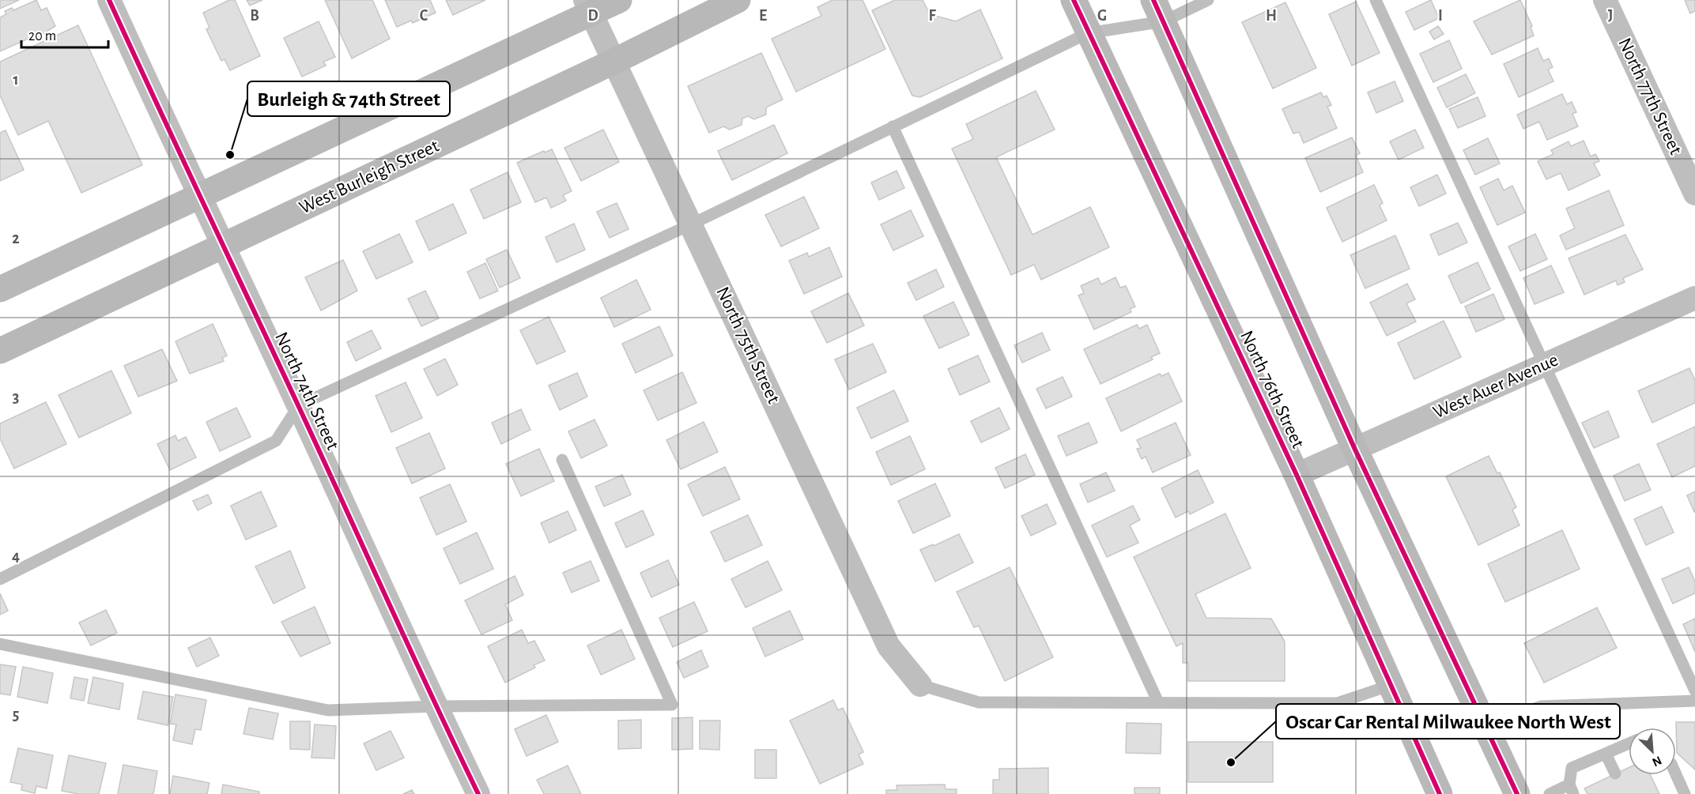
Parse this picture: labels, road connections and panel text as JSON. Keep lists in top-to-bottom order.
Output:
{
  "streets": {
    "main road": ["West Burleigh Street", "North 76th Street"],
    "street": [
      "North 77th Street",
      "North 75th Street",
      "West Auer Avenue",
      "North 74th Street"
    ]
  },
  "crossings": [
    ["West Burleigh Street", "North 75th Street"],
    ["West Burleigh Street", "North 74th Street"],
    ["West Auer Avenue", "North 76th Street"]
  ],
  "places": ["Burleigh & 74th Street", "Oscar Car Rental Milwaukee North West"],
  "scale_bar": "20 m",
  "north": "bottom right",
  "grid": {
    "columns": [
      "B",
      "C",
      "D",
      "E",
      "F",
      "G",
      "H",
      "I",
      "J"
    ],
    "rows": [
      "1",
      "2",
      "3",
      "4",
      "5"
    ]
  }
}
